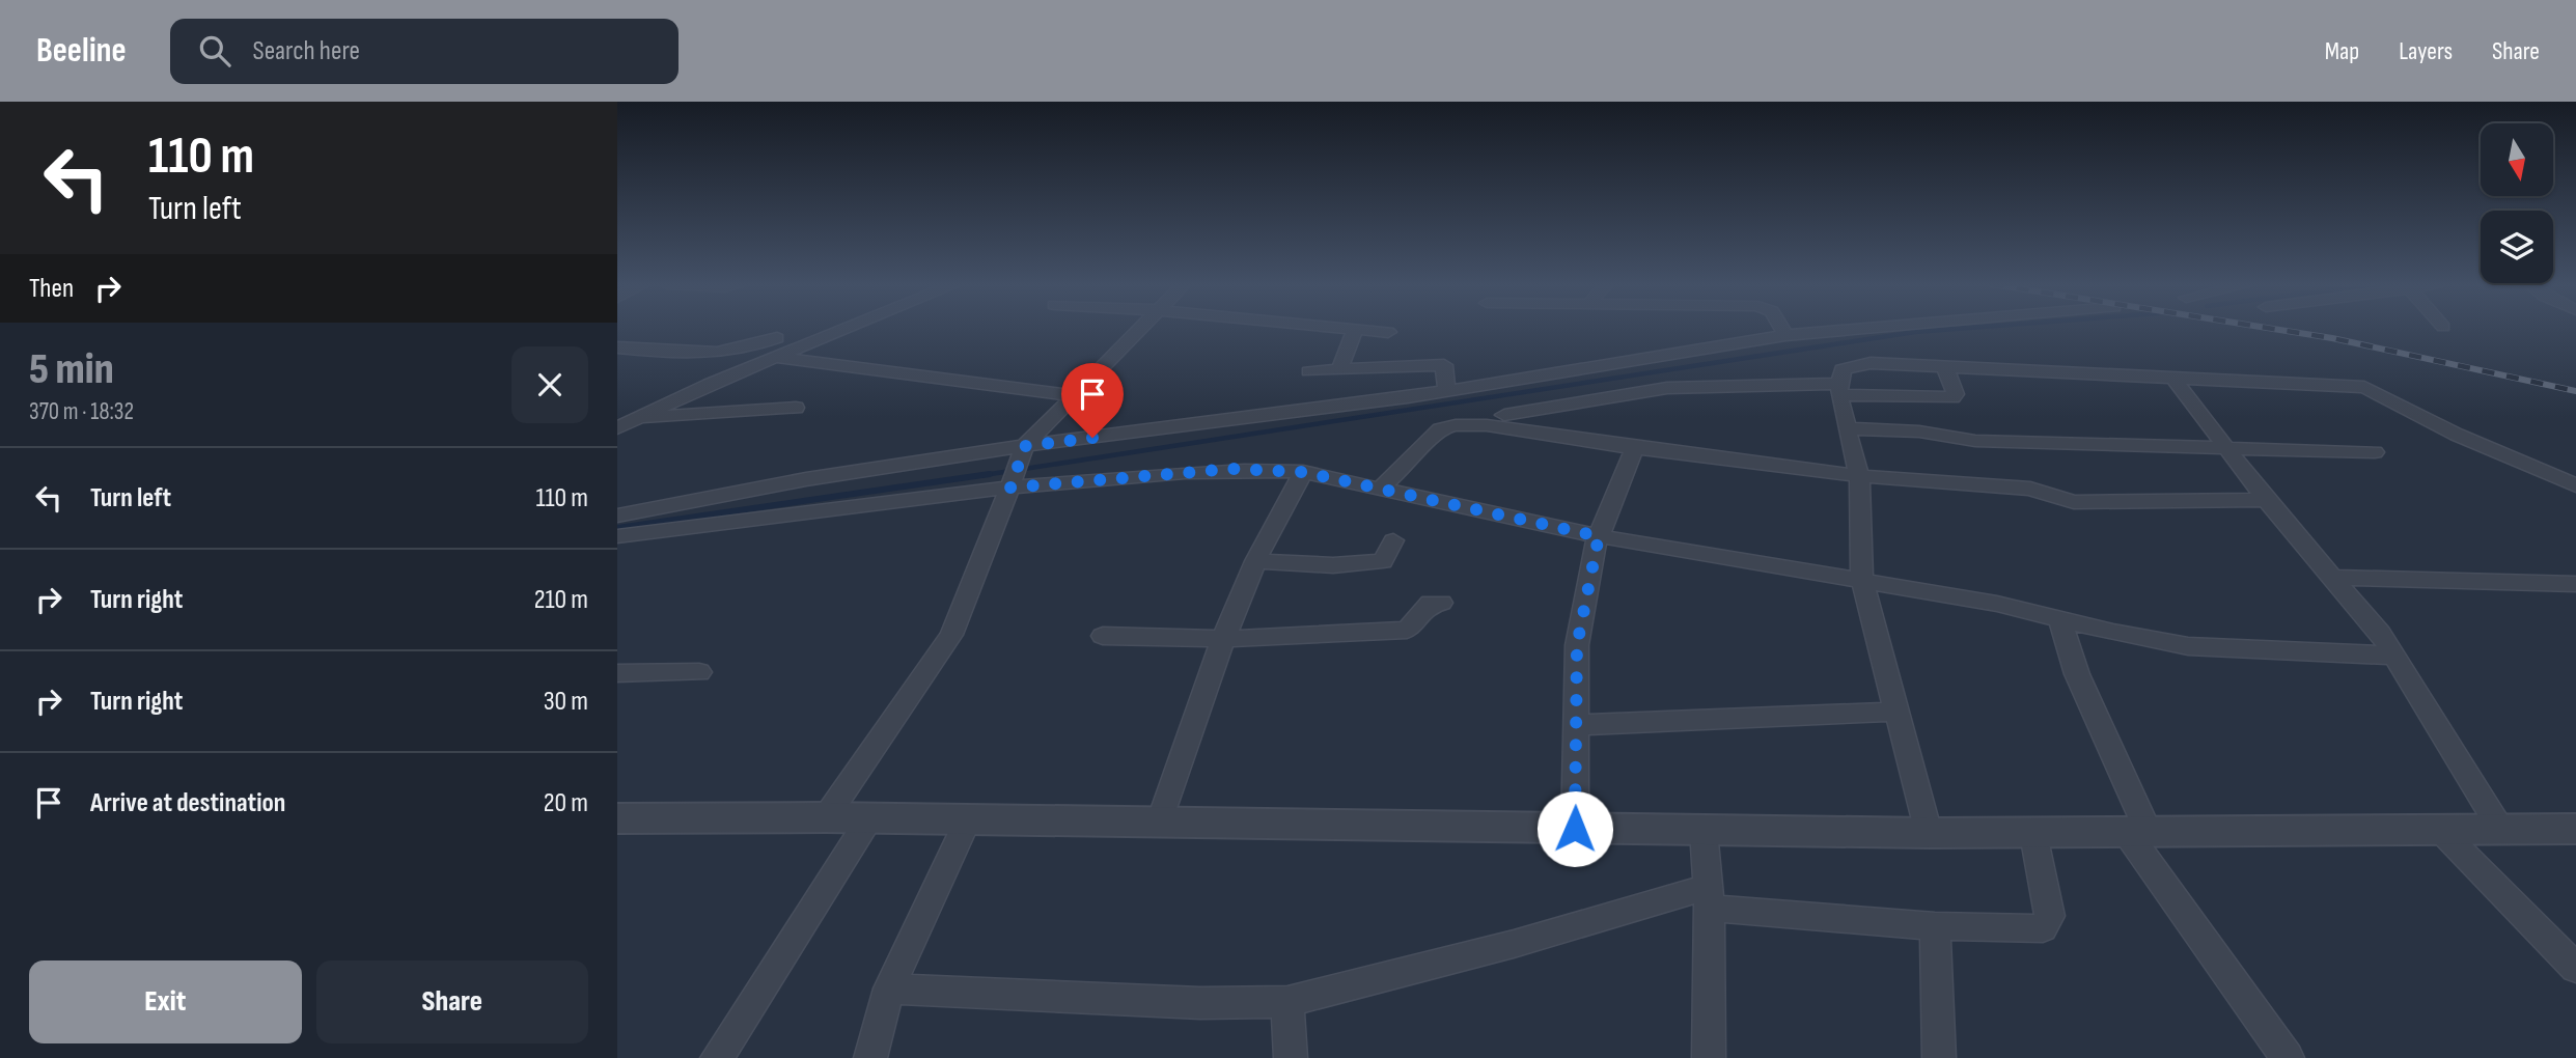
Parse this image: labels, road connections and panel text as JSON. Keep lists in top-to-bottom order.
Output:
{
  "north": "bottom",
  "page": {
    "header": "Beeline",
    "search": "Search here",
    "nav": ["Map", "Layers", "Share"],
    "turn": ["110 m", "Turn left"],
    "then": "Then",
    "heading": ["5 min", "370 m · 18:32"],
    "list": [
      {
        "name": "Turn left",
        "value": "110 m"
      },
      {
        "name": "Turn right",
        "value": "210 m"
      },
      {
        "name": "Turn right",
        "value": "30 m"
      },
      {
        "name": "Arrive at destination",
        "value": "20 m"
      }
    ],
    "buttons": ["Exit", "Share"]
  }
}
